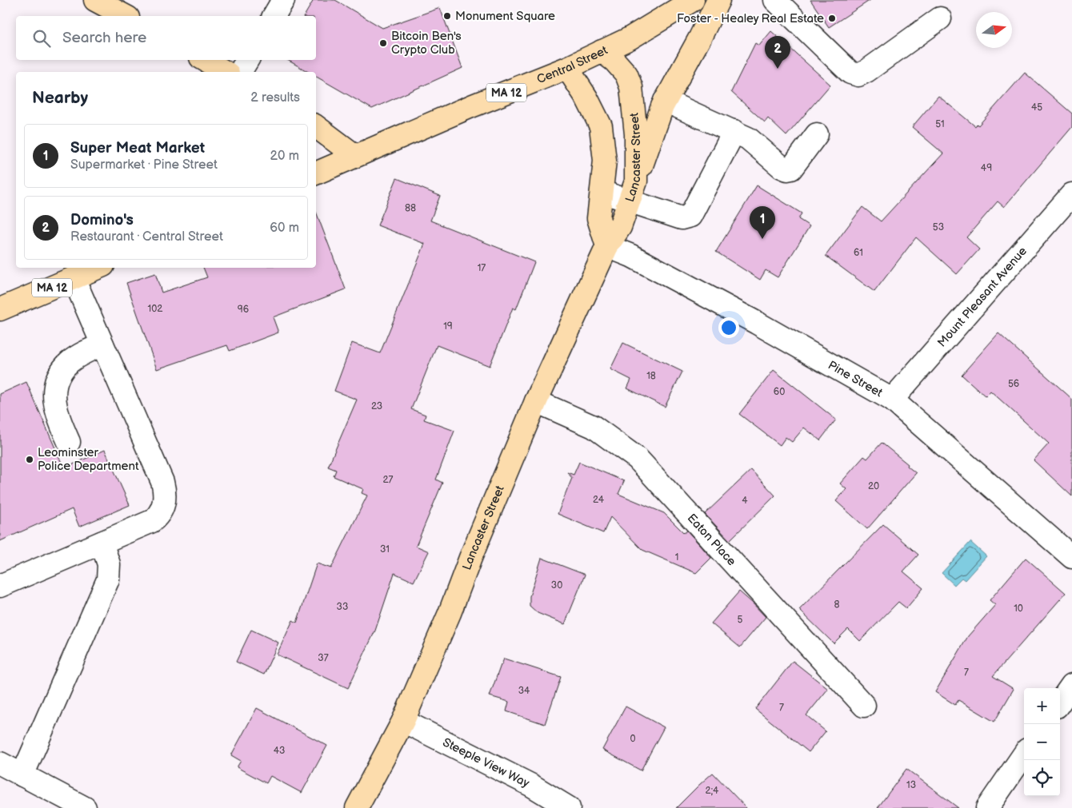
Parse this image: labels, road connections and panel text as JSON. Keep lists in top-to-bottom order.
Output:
{
  "streets": {
    "main road": ["Central Street", "MA 12", "Lancaster Street"],
    "street": [
      "Mount Pleasant Avenue",
      "Pine Street",
      "Eaton Place",
      "Steeple View Way"
    ]
  },
  "crossings": [
    ["Central Street", "Lancaster Street"],
    ["Lancaster Street", "Pine Street"],
    ["Lancaster Street", "Eaton Place"],
    ["Lancaster Street", "Steeple View Way"],
    ["Mount Pleasant Avenue", "Pine Street"]
  ],
  "places": [
    "Monument Square",
    "Foster - Healey Real Estate",
    "Bitcoin Ben's Crypto Club",
    "Leominster Police Department"
  ],
  "house_numbers": [
    "45",
    "51",
    "49",
    "88",
    "53",
    "61",
    "17",
    "102",
    "96",
    "19",
    "18",
    "56",
    "60",
    "23",
    "27",
    "20",
    "24",
    "4",
    "31",
    "1",
    "30",
    "8",
    "33",
    "10",
    "5",
    "37",
    "7",
    "34",
    "7",
    "0",
    "43",
    "13",
    "2;4"
  ],
  "north": "right",
  "page": {
    "search": "Search here",
    "pins": ["2", "1"],
    "heading": ["Nearby", "2 results"],
    "list": [
      {
        "mark": "1",
        "name": "Super Meat Market",
        "note": "Supermarket · Pine Street",
        "value": "20 m"
      },
      {
        "mark": "2",
        "name": "Domino's",
        "note": "Restaurant · Central Street",
        "value": "60 m"
      }
    ],
    "map_buttons": ["+", "−"]
  }
}
